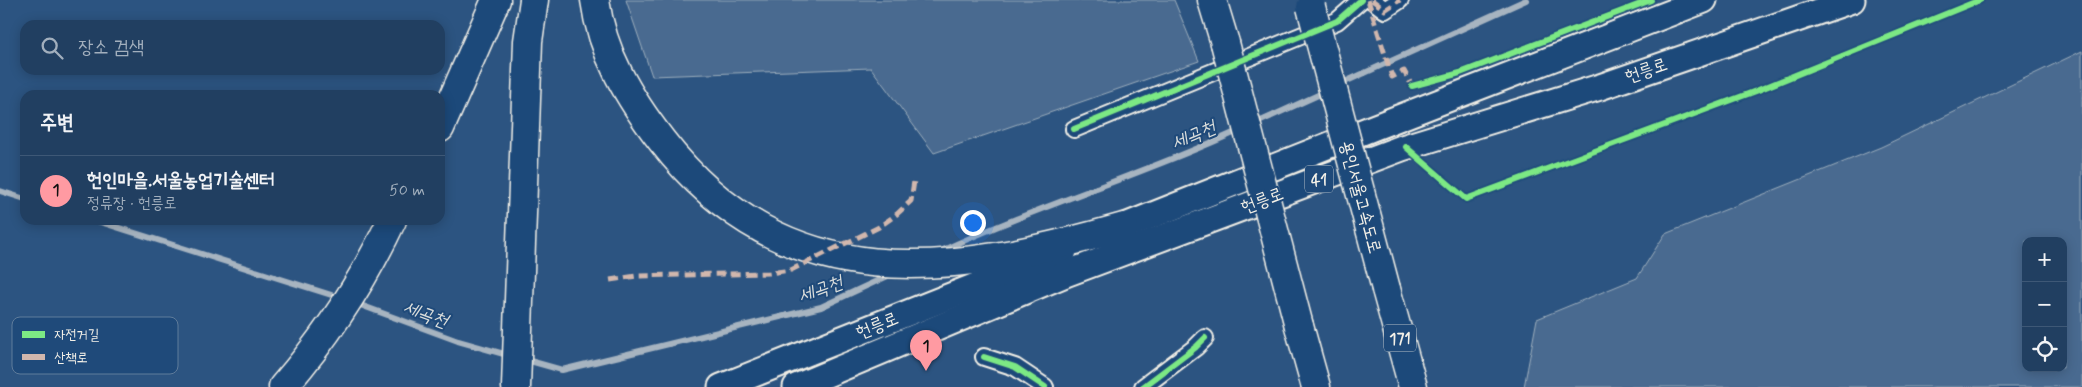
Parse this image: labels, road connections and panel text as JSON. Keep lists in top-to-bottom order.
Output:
{
  "streets": {
    "highway": ["용인서울고속도로", "171"],
    "main road": ["헌릉로", "41"]
  },
  "water": ["세곡천"],
  "legend": ["자전거길", "산책로"],
  "page": {
    "search": "장소 검색",
    "heading": "주변",
    "list": [
      {
        "mark": "1",
        "name": "헌인마을.서울농업기술센터",
        "note": "정류장 · 헌릉로",
        "value": "50 m"
      }
    ],
    "map_buttons": ["+", "−"],
    "pins": "1"
  }
}
